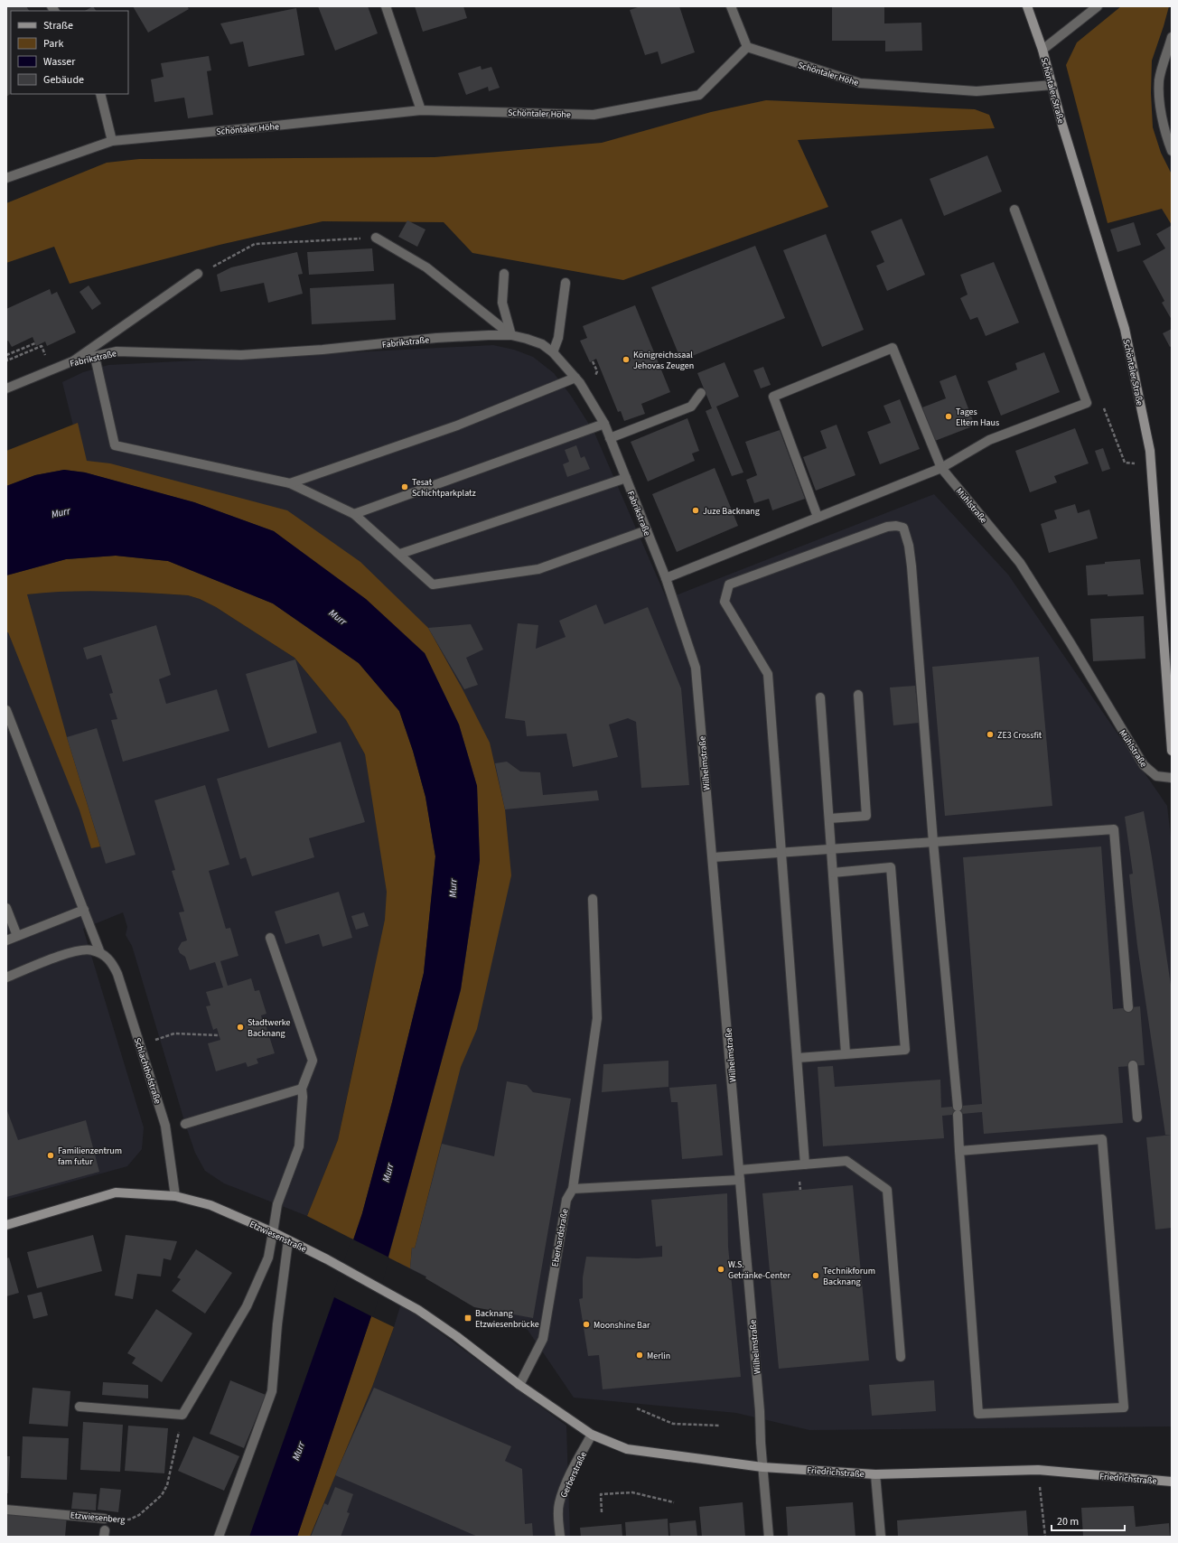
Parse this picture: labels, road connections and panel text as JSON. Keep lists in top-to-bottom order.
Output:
{
  "streets": {
    "street": [
      "Schöntaler Höhe",
      "Schöntaler Straße",
      "Fabrikstraße",
      "Mühlstraße",
      "Wilhelmstraße",
      "Schlachthofstraße",
      "Etzwiesenstraße",
      "Eberhardstraße",
      "Friedrichstraße",
      "Gerberstraße",
      "Etzwiesenberg"
    ]
  },
  "crossings": [
    ["Schöntaler Höhe", "Schöntaler Straße"],
    ["Fabrikstraße", "Wilhelmstraße"],
    ["Wilhelmstraße", "Friedrichstraße"],
    ["Schlachthofstraße", "Etzwiesenstraße"],
    ["Etzwiesenstraße", "Eberhardstraße"],
    ["Etzwiesenstraße", "Friedrichstraße"],
    ["Eberhardstraße", "Friedrichstraße"],
    ["Friedrichstraße", "Gerberstraße"]
  ],
  "water": ["Murr"],
  "places": {
    "other": [
      "Königreichssaal Jehovas Zeugen",
      "Tages Eltern Haus",
      "Tesat Schichtparkplatz",
      "Juze Backnang",
      "ZE3 Crossfit",
      "Stadtwerke Backnang",
      "Familienzentrum fam futur",
      "W.S. Getränke-Center",
      "Technikforum Backnang",
      "Moonshine Bar",
      "Merlin"
    ],
    "transit": ["Backnang Etzwiesenbrücke"]
  },
  "legend": [
    "Straße",
    "Park",
    "Wasser",
    "Gebäude"
  ],
  "scale_bar": "20 m"
}
